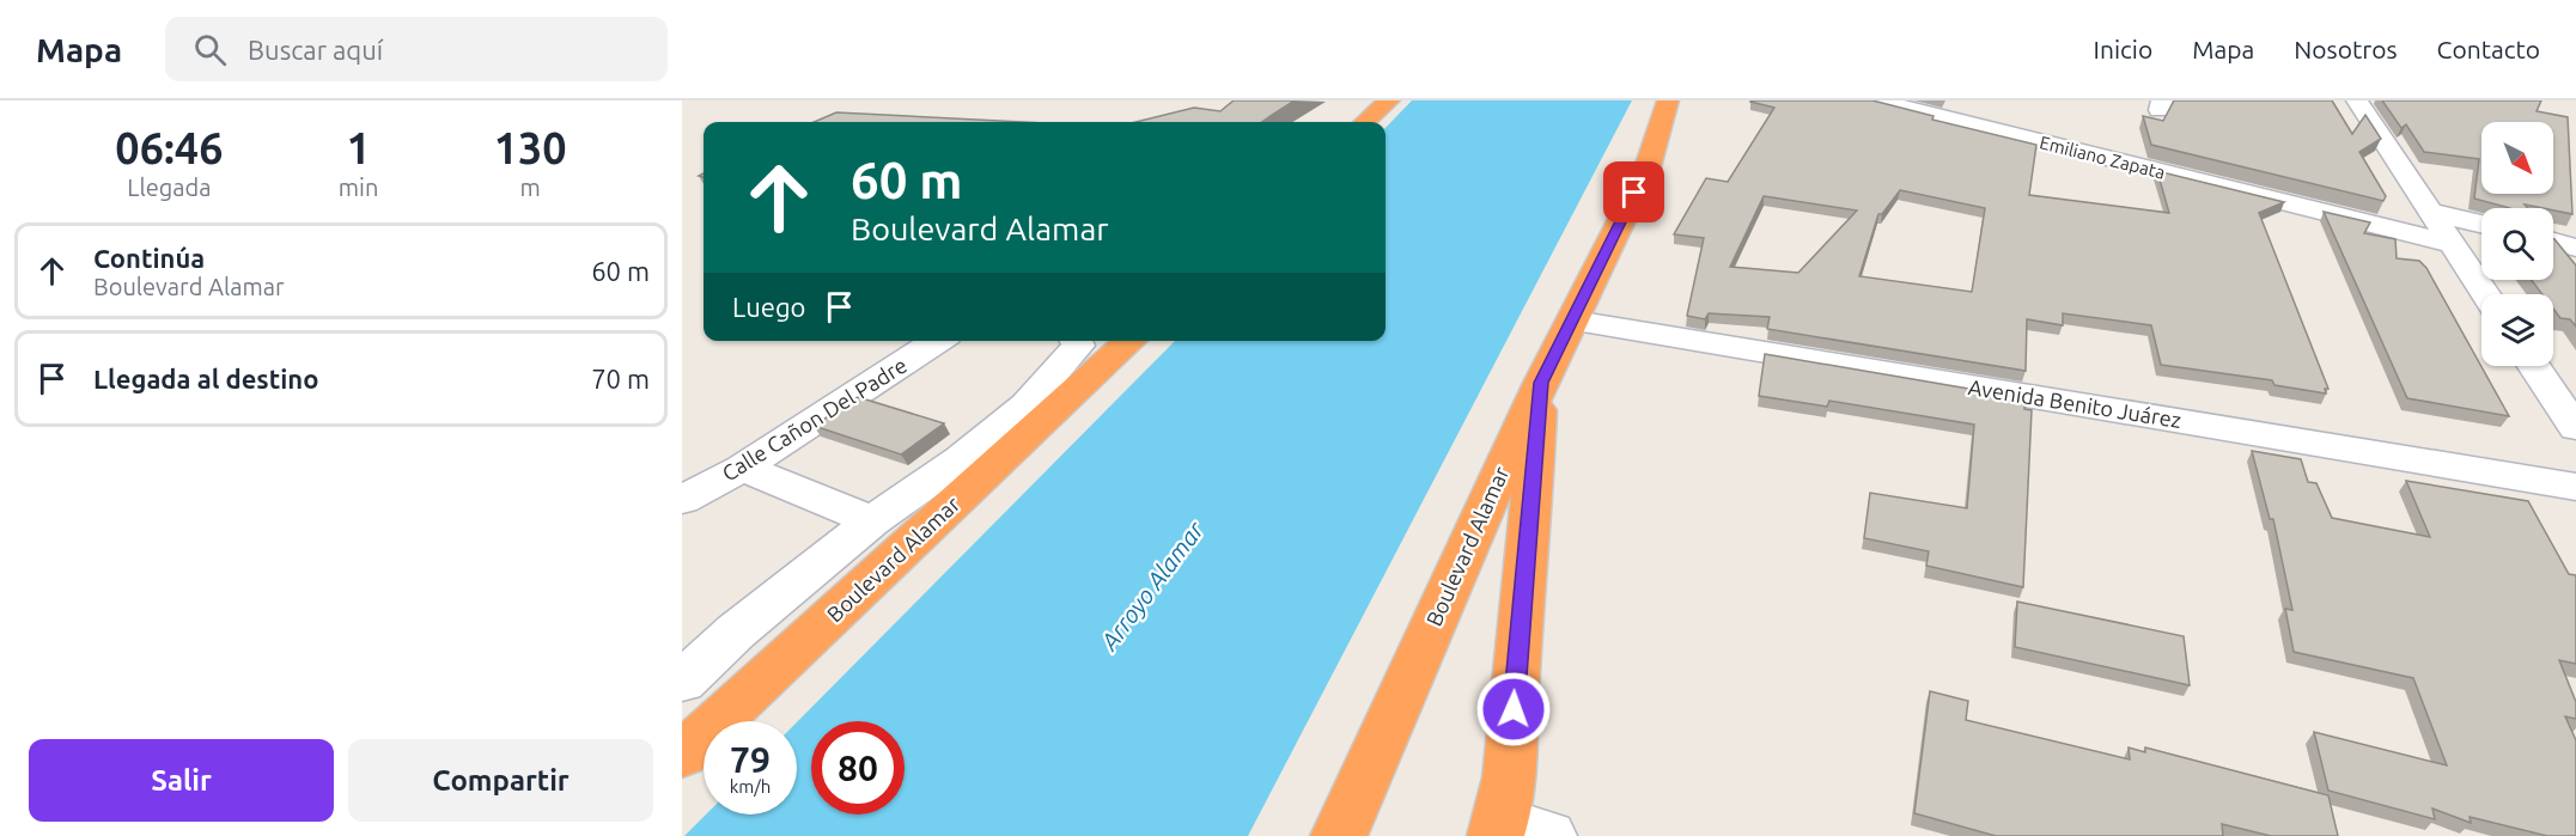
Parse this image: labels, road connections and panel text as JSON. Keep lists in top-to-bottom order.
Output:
{
  "streets": {
    "highway": ["Boulevard Alamar"],
    "street": ["Emiliano Zapata", "Avenida Benito Juárez", "Calle Cañon Del Padre"]
  },
  "crossings": [
    ["Avenida Benito Juárez", "Boulevard Alamar"]
  ],
  "water": ["Arroyo Alamar"],
  "north": "bottom right",
  "page": {
    "header": "Mapa",
    "search": "Buscar aquí",
    "nav": [
      "Inicio",
      "Mapa",
      "Nosotros",
      "Contacto"
    ],
    "eta": [
      "06:46",
      "Llegada",
      "1",
      "min",
      "130",
      "m"
    ],
    "turn": ["60 m", "Boulevard Alamar"],
    "list": [
      {
        "name": "Continúa",
        "note": "Boulevard Alamar",
        "value": "60 m"
      },
      {
        "name": "Llegada al destino",
        "value": "70 m"
      }
    ],
    "then": "Luego",
    "speed": "79 km/h",
    "limit": "80",
    "buttons": ["Salir", "Compartir"]
  }
}
